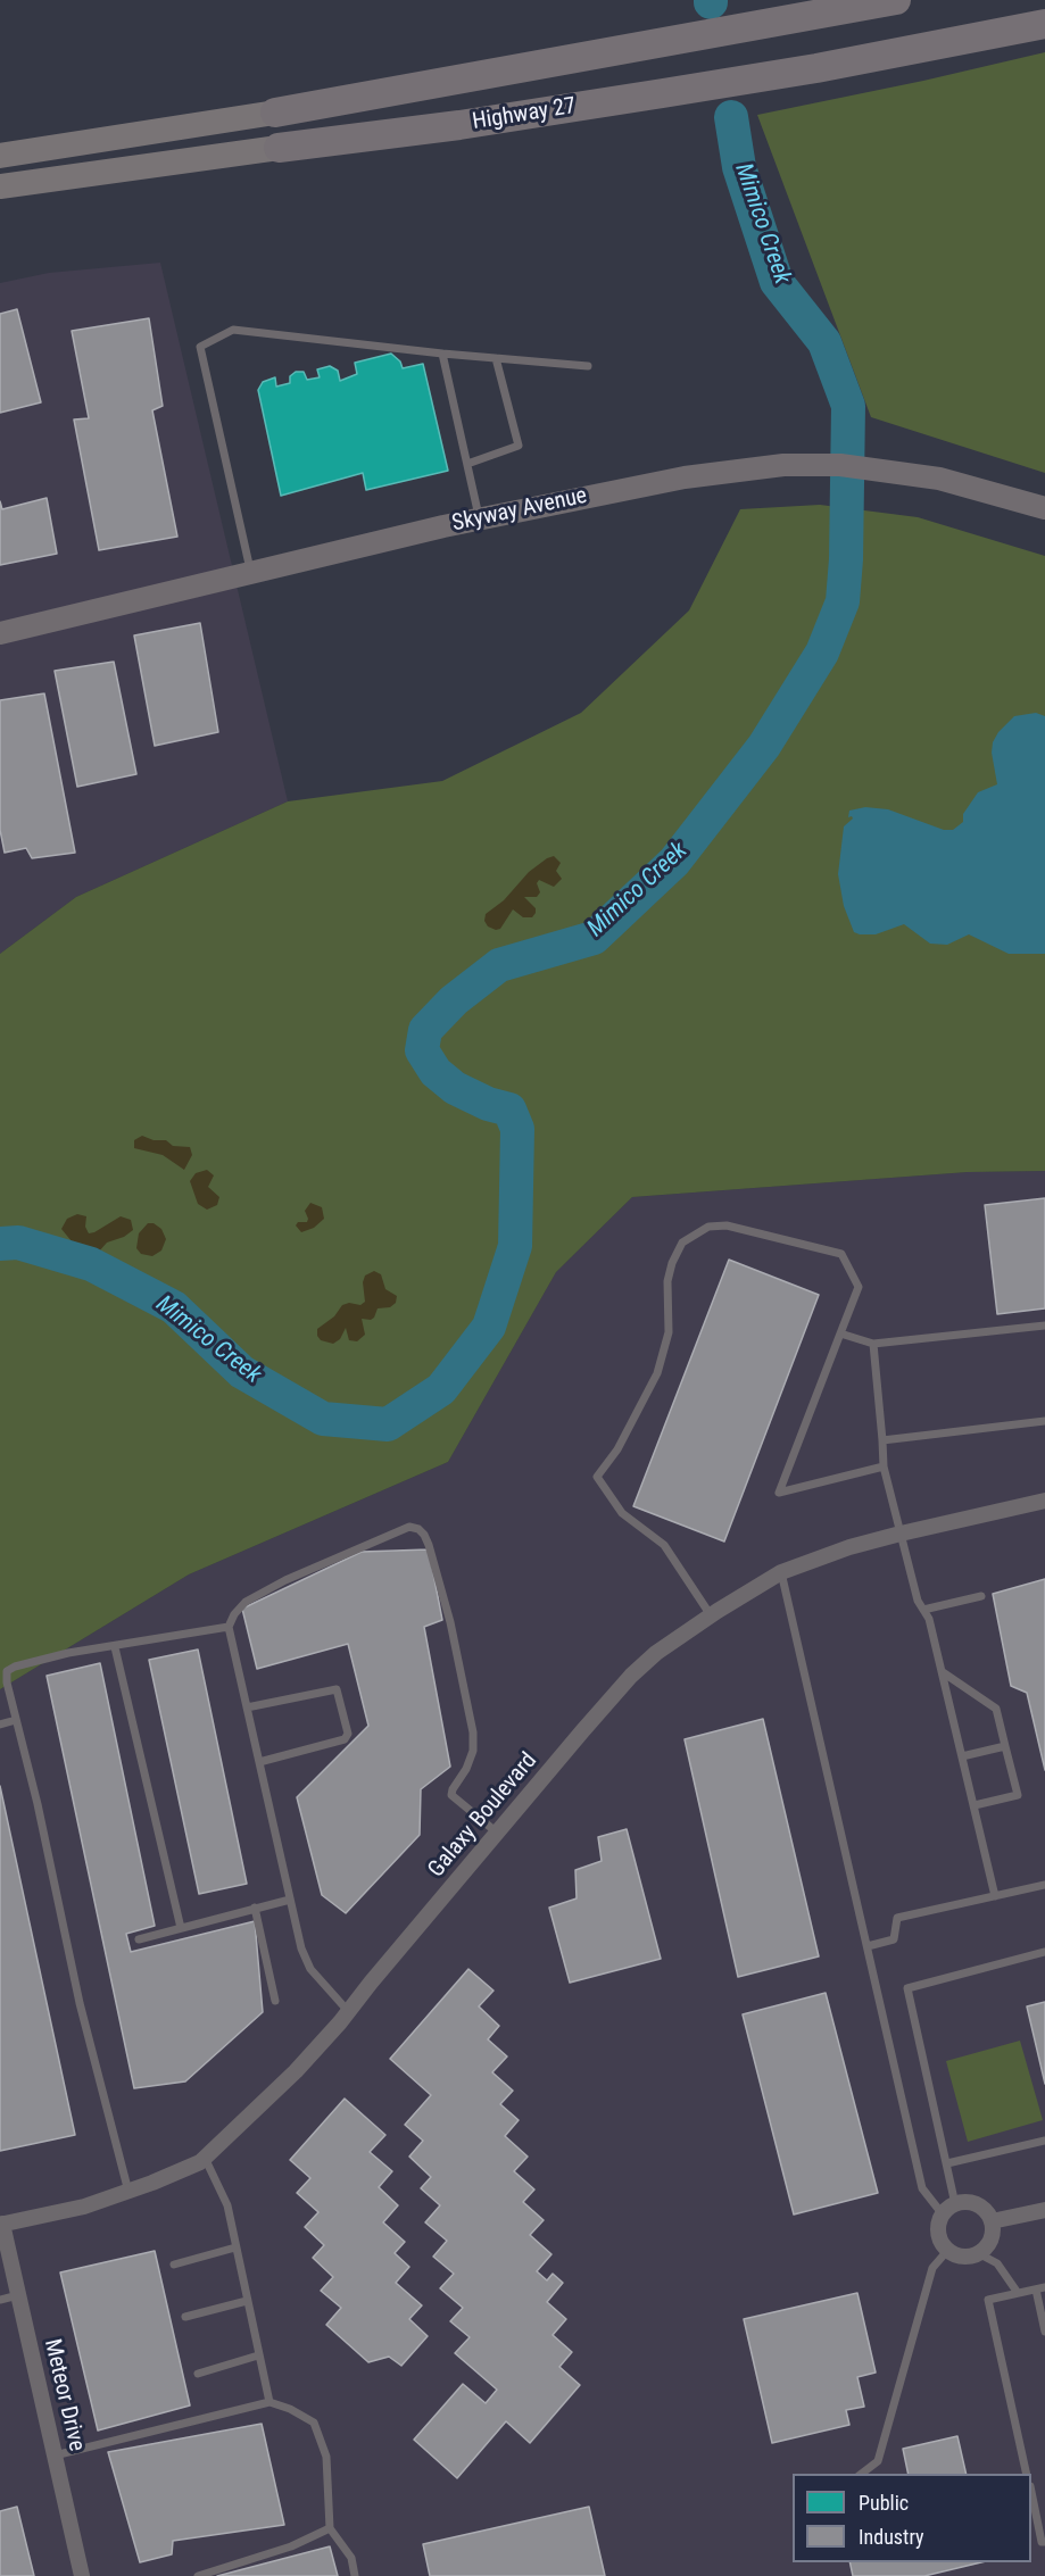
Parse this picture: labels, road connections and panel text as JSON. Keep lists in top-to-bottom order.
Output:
{
  "streets": {
    "highway": ["Highway 27"],
    "street": ["Skyway Avenue", "Galaxy Boulevard", "Meteor Drive"]
  },
  "crossings": [
    ["Galaxy Boulevard", "Meteor Drive"]
  ],
  "water": ["Mimico Creek"],
  "legend": ["Public", "Industry"]
}
